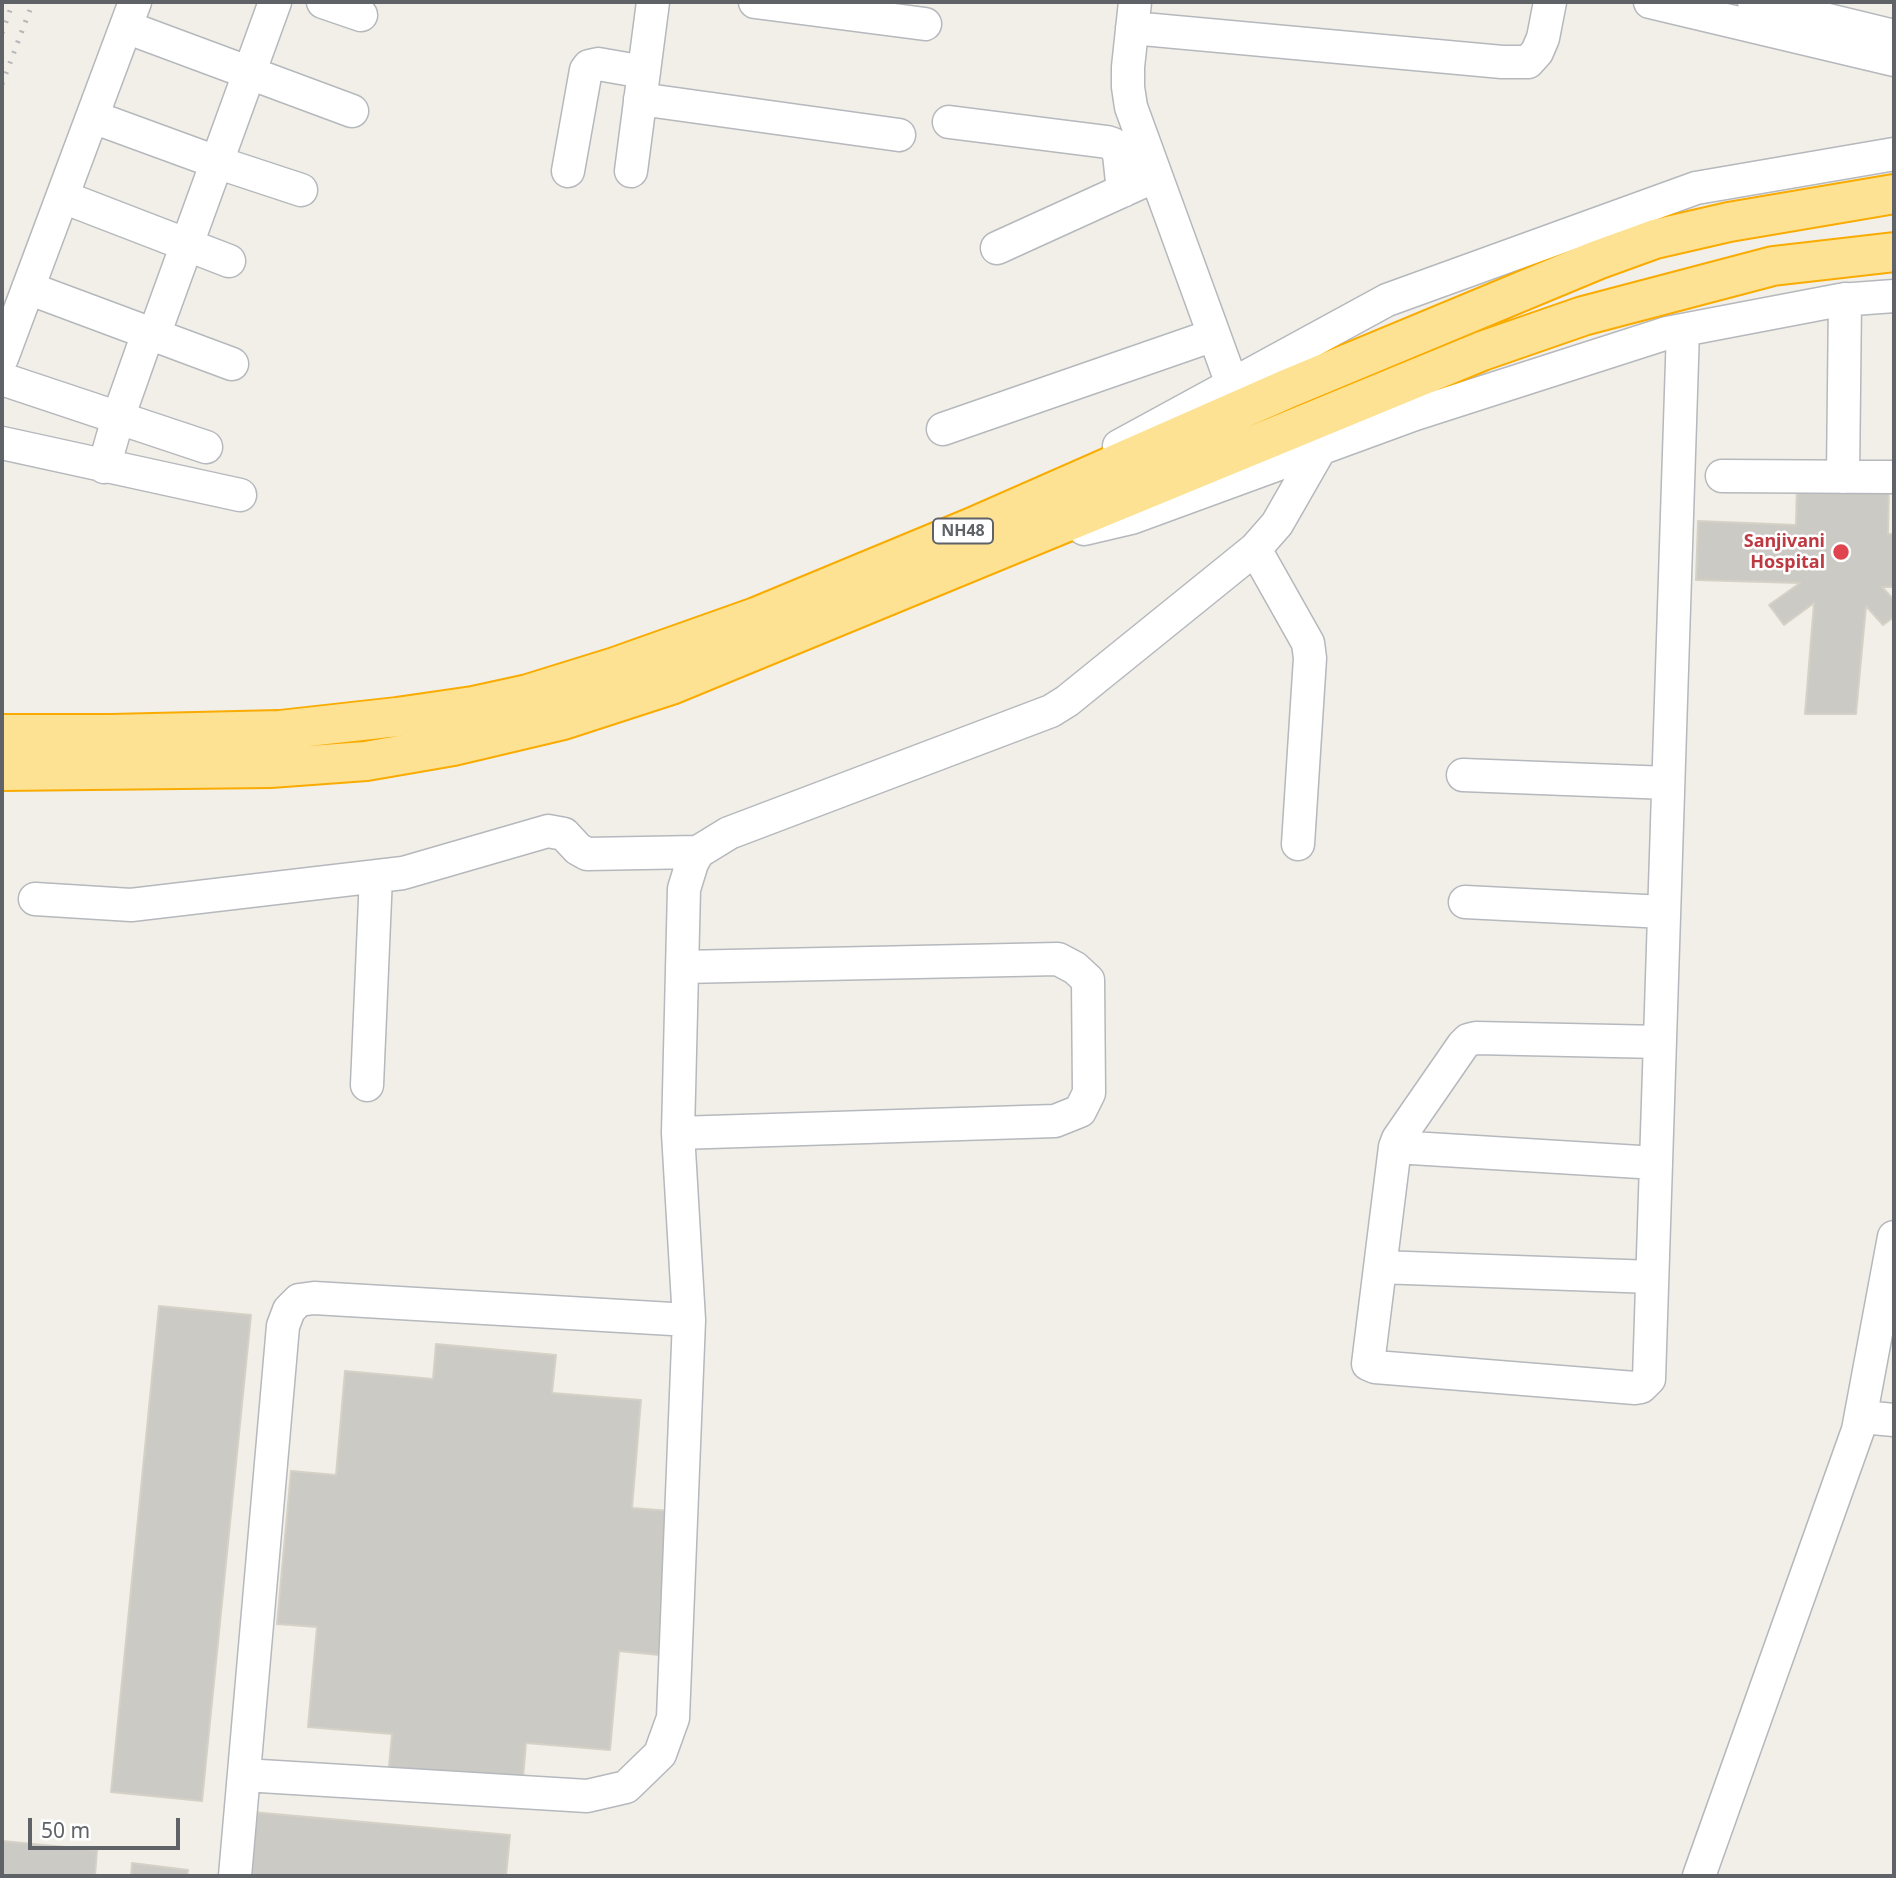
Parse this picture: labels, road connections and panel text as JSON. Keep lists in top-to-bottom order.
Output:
{
  "streets": {
    "highway": ["NH48"]
  },
  "places": ["Sanjivani Hospital"],
  "scale_bar": "50 m"
}
